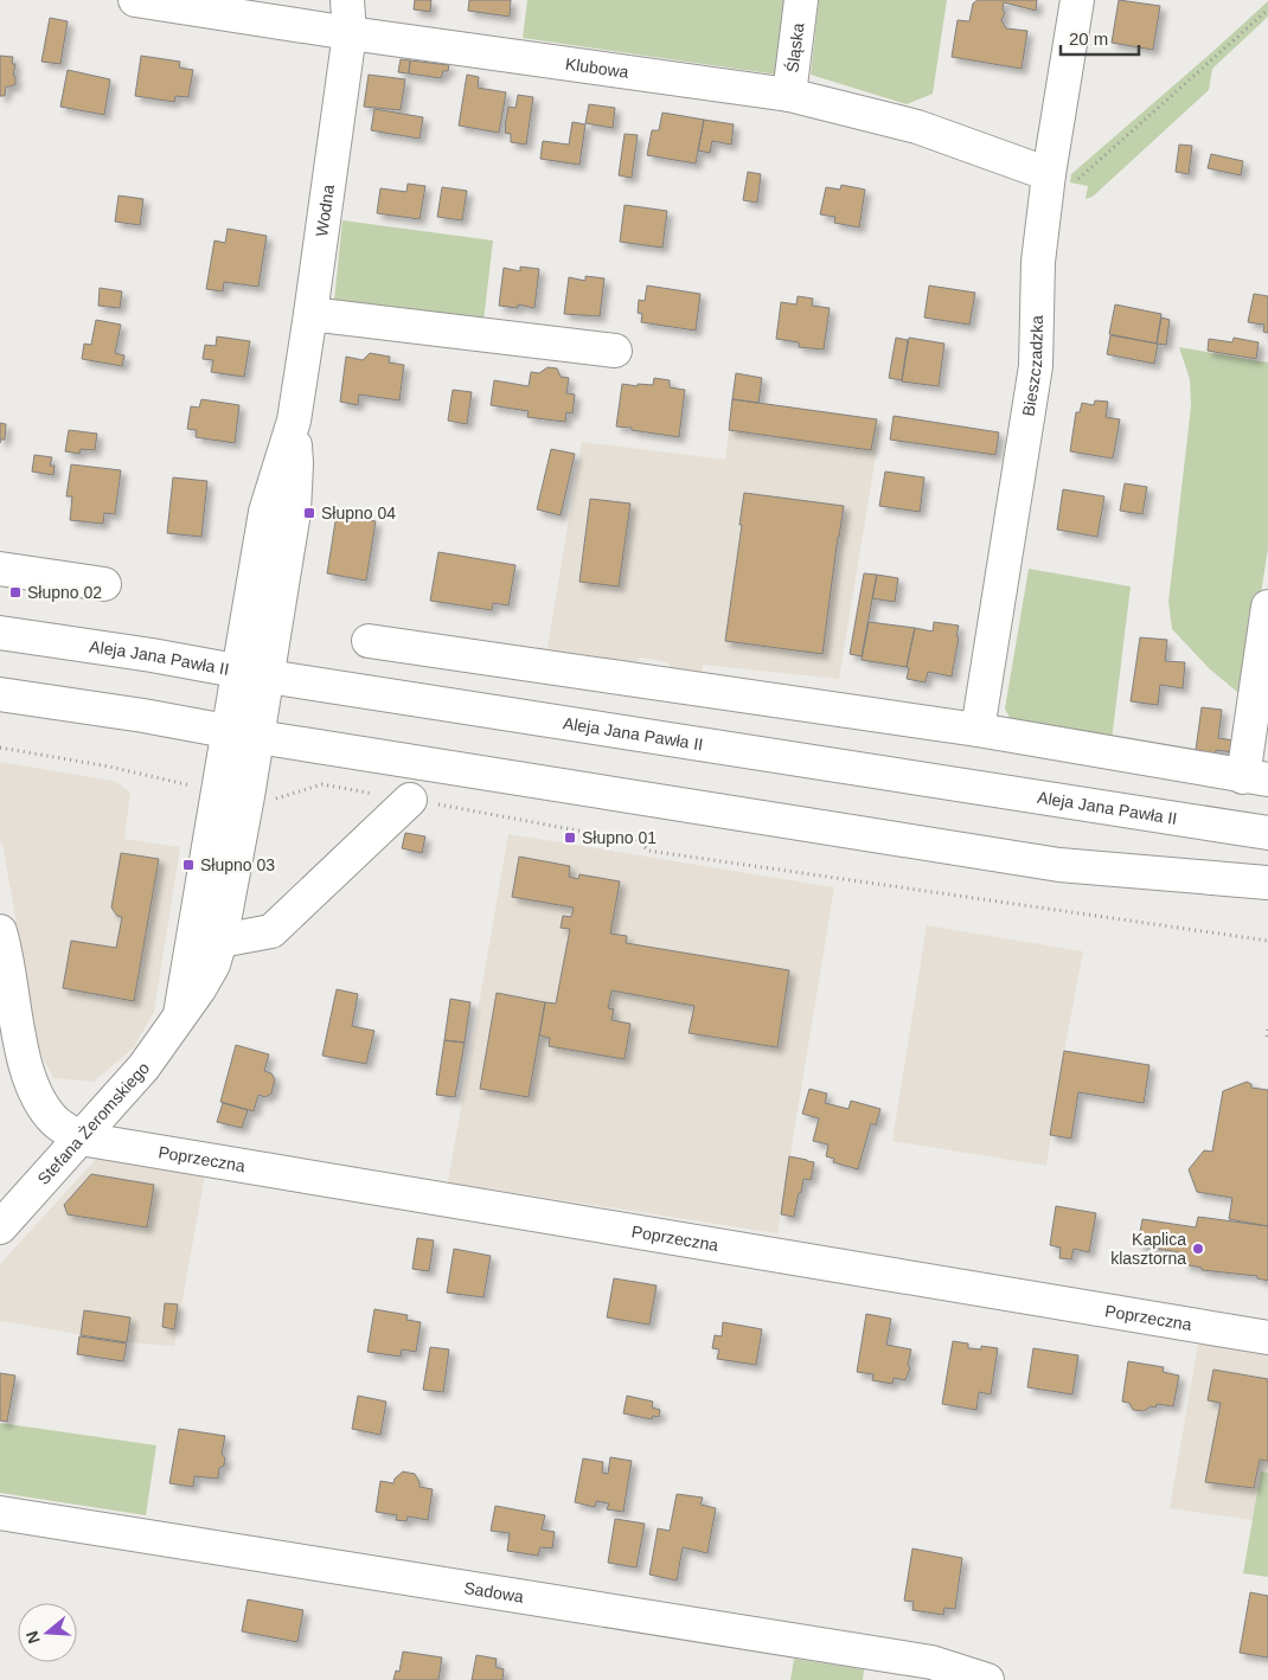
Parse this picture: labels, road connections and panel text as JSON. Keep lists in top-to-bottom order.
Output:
{
  "streets": {
    "street": [
      "Śląska",
      "Klubowa",
      "Wodna",
      "Bieszczadzka",
      "Aleja Jana Pawła II",
      "Stefana Żeromskiego",
      "Poprzeczna",
      "Sadowa"
    ]
  },
  "crossings": [
    ["Śląska", "Klubowa"],
    ["Klubowa", "Wodna"],
    ["Klubowa", "Bieszczadzka"],
    ["Wodna", "Aleja Jana Pawła II"],
    ["Wodna", "Stefana Żeromskiego"],
    ["Stefana Żeromskiego", "Poprzeczna"]
  ],
  "places": {
    "transit": [
      "Słupno 04",
      "Słupno 02",
      "Słupno 01",
      "Słupno 03"
    ],
    "other": ["Kaplica klasztorna"]
  },
  "scale_bar": "20 m",
  "north": "left"
}
